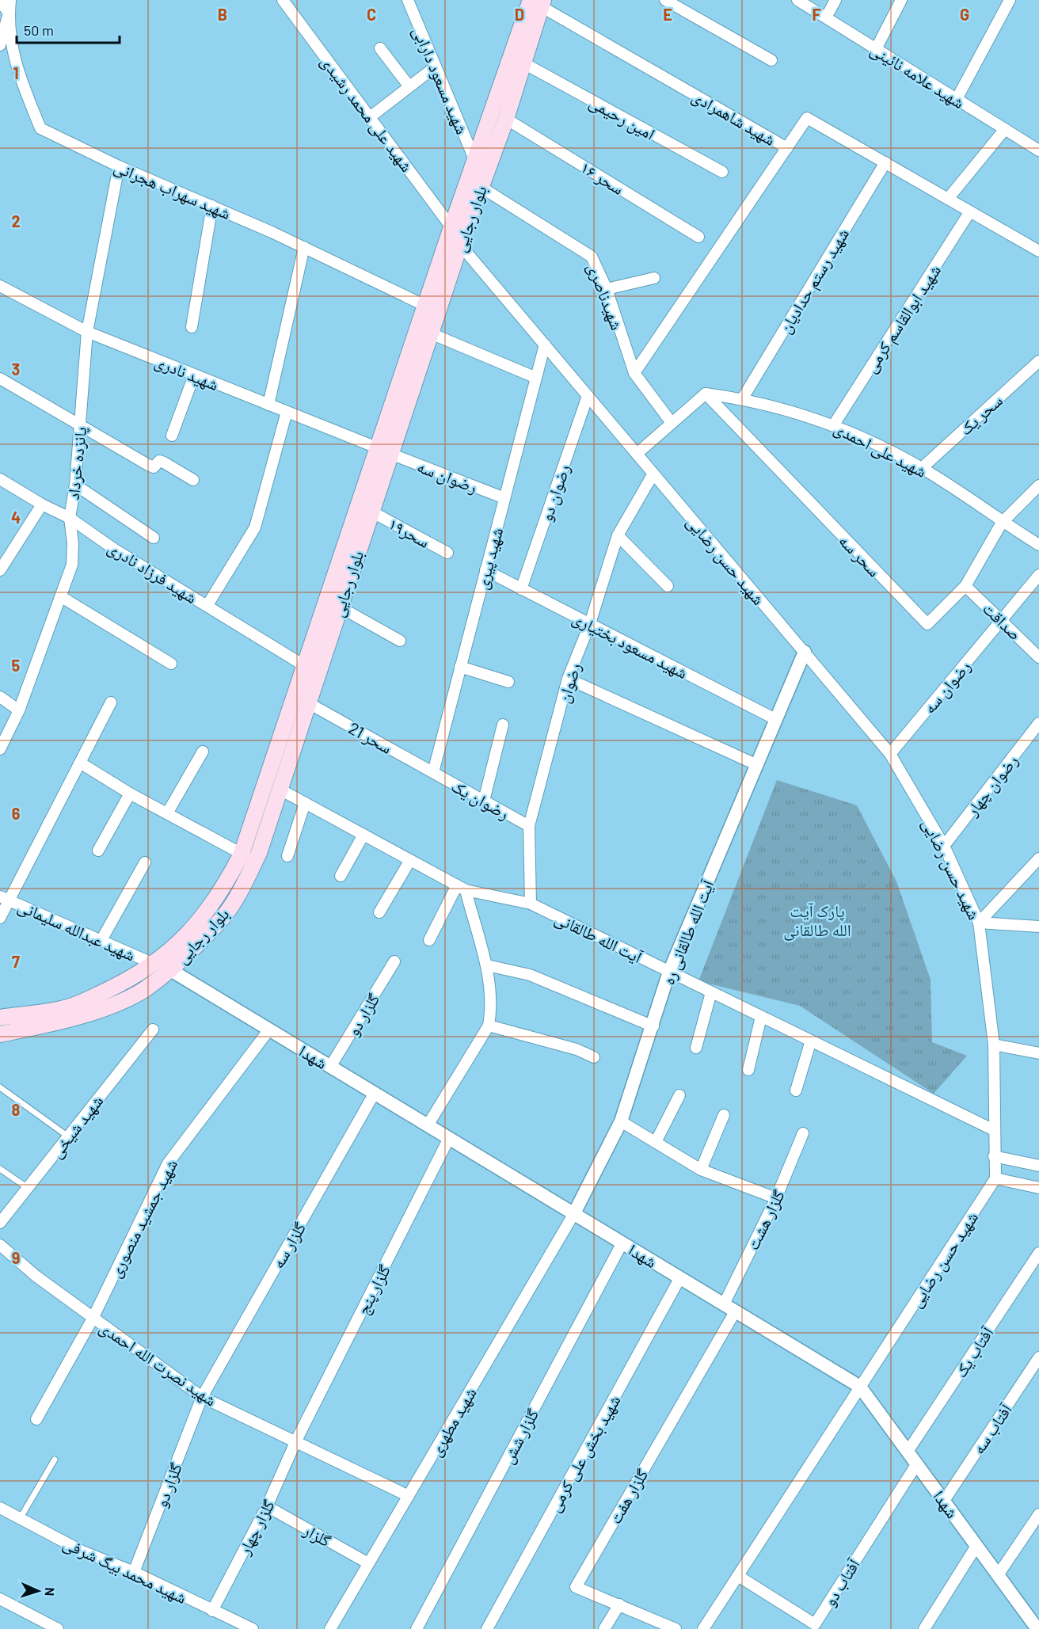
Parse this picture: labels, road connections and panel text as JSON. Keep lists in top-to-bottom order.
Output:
{
  "streets": {
    "main road": ["بلوار رجایی"],
    "street": [
      "شهید علامه‌ نائینی",
      "شهید مسعود دارابی",
      "شهید علی محمد رشیدی",
      "امین رحیمی",
      "شهید شاهمرادی",
      "سحر ۱۶",
      "شهید سهراب هجرانی",
      "شهید رستم حدادیان",
      "شهیدناصری",
      "شهید ابوالقاسم کرمی",
      "شهید نادری",
      "سحر یک",
      "شهید علی احمدی",
      "پانزده خرداد",
      "رضوان سه",
      "رضوان دو",
      "سحر۱۹",
      "سحر سه",
      "شهید پیری",
      "شهید حسن رضایی",
      "شهید فرزاد نادری",
      "صداقت",
      "شهید مسعود بختیاری",
      "رضوان",
      "سحر 21",
      "رضوان چهار",
      "رضوان یک",
      "شهید عبدالله سلیمانی",
      "آیت الله طالقانی ره",
      "آیت الله طالقانی",
      "گلزار دو",
      "شهدا",
      "شهید شیخی",
      "شهید جمشید منصوری",
      "گلزار هشت",
      "گلزار سه",
      "گلزار پنج",
      "آفتاب یک",
      "شهید نصرت الله احمدی",
      "شهید مطهری",
      "آفتاب سه",
      "گلزار شش",
      "شهید بخش علی کرمی",
      "گلزار هفت",
      "گلزار چهار",
      "گلزار",
      "شهید محمد بیگ شرفی",
      "آفتاب دو"
    ]
  },
  "crossings": [
    ["شهید مسعود دارابی", "بلوار رجایی"],
    ["شهید علی محمد رشیدی", "بلوار رجایی"],
    ["امین رحیمی", "بلوار رجایی"],
    ["شهید شاهمرادی", "بلوار رجایی"],
    ["شهید شاهمرادی", "شهید رستم حدادیان"],
    ["شهید شاهمرادی", "شهید ابوالقاسم کرمی"],
    ["سحر ۱۶", "بلوار رجایی"],
    ["شهید سهراب هجرانی", "بلوار رجایی"],
    ["شهید سهراب هجرانی", "پانزده خرداد"],
    ["بلوار رجایی", "شهیدناصری"],
    ["بلوار رجایی", "شهید نادری"],
    ["بلوار رجایی", "رضوان سه"],
    ["بلوار رجایی", "سحر۱۹"],
    ["بلوار رجایی", "شهید حسن رضایی"],
    ["بلوار رجایی", "شهید فرزاد نادری"],
    ["بلوار رجایی", "سحر 21"],
    ["بلوار رجایی", "شهید عبدالله سلیمانی"],
    ["بلوار رجایی", "آیت الله طالقانی"],
    ["بلوار رجایی", "شهدا"],
    ["شهید رستم حدادیان", "شهید علی احمدی"],
    ["شهید ابوالقاسم کرمی", "شهید علی احمدی"],
    ["شهید نادری", "پانزده خرداد"],
    ["شهید نادری", "رضوان سه"],
    ["سحر یک", "شهید علی احمدی"],
    ["شهید علی احمدی", "سحر سه"],
    ["پانزده خرداد", "شهید فرزاد نادری"],
    ["رضوان سه", "شهید پیری"],
    ["رضوان سه", "شهید حسن رضایی"],
    ["رضوان سه", "صداقت"],
    ["رضوان دو", "شهید حسن رضایی"],
    ["رضوان دو", "شهید مسعود بختیاری"],
    ["سحر سه", "صداقت"],
    ["شهید پیری", "شهید حسن رضایی"],
    ["شهید پیری", "شهید مسعود بختیاری"],
    ["شهید پیری", "سحر 21"],
    ["شهید پیری", "رضوان یک"],
    ["شهید حسن رضایی", "رضوان"],
    ["شهید حسن رضایی", "رضوان چهار"],
    ["شهید حسن رضایی", "آیت الله طالقانی ره"],
    ["شهید حسن رضایی", "آیت الله طالقانی"],
    ["شهید حسن رضایی", "شهدا"],
    ["شهید حسن رضایی", "آفتاب دو"],
    ["شهید مسعود بختیاری", "رضوان"],
    ["شهید مسعود بختیاری", "آیت الله طالقانی ره"],
    ["رضوان", "رضوان یک"],
    ["رضوان", "آیت الله طالقانی"],
    ["سحر 21", "رضوان یک"],
    ["آیت الله طالقانی ره", "آیت الله طالقانی"],
    ["آیت الله طالقانی ره", "شهدا"],
    ["آیت الله طالقانی ره", "شهید مطهری"],
    ["گلزار دو", "شهدا"],
    ["گلزار دو", "گلزار سه"],
    ["گلزار دو", "شهید نصرت الله احمدی"],
    ["گلزار دو", "شهید محمد بیگ شرفی"],
    ["شهدا", "شهید جمشید منصوری"],
    ["شهدا", "گلزار هشت"],
    ["شهدا", "گلزار سه"],
    ["شهدا", "گلزار پنج"],
    ["شهدا", "آفتاب یک"],
    ["شهدا", "شهید مطهری"],
    ["شهدا", "آفتاب سه"],
    ["شهدا", "گلزار شش"],
    ["شهدا", "شهید بخش علی کرمی"],
    ["شهدا", "گلزار هفت"],
    ["شهدا", "آفتاب دو"],
    ["شهید جمشید منصوری", "شهید نصرت الله احمدی"],
    ["گلزار هشت", "گلزار هفت"],
    ["گلزار سه", "شهید نصرت الله احمدی"],
    ["گلزار پنج", "شهید نصرت الله احمدی"],
    ["گلزار پنج", "گلزار چهار"],
    ["شهید نصرت الله احمدی", "شهید مطهری"],
    ["شهید نصرت الله احمدی", "گلزار چهار"],
    ["شهید مطهری", "گلزار"],
    ["گلزار چهار", "گلزار"],
    ["گلزار چهار", "شهید محمد بیگ شرفی"]
  ],
  "parks": ["پارک آیت الله طالقانی"],
  "scale_bar": "50 m",
  "north": "right",
  "grid": {
    "columns": [
      "B",
      "C",
      "D",
      "E",
      "F",
      "G"
    ],
    "rows": [
      "1",
      "2",
      "3",
      "4",
      "5",
      "6",
      "7",
      "8",
      "9"
    ]
  }
}
